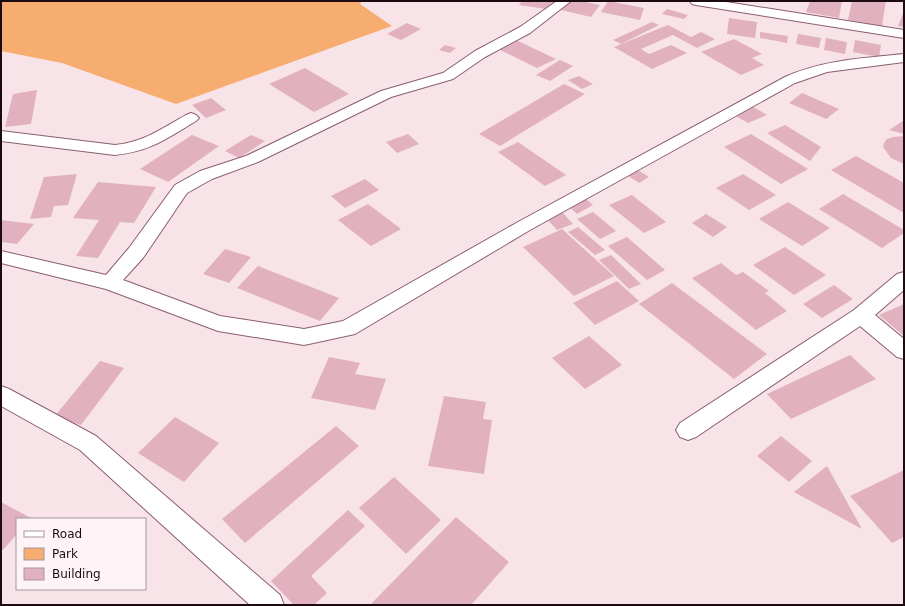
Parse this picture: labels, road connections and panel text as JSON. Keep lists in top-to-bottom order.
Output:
{
  "legend": ["Road", "Park", "Building"]
}
